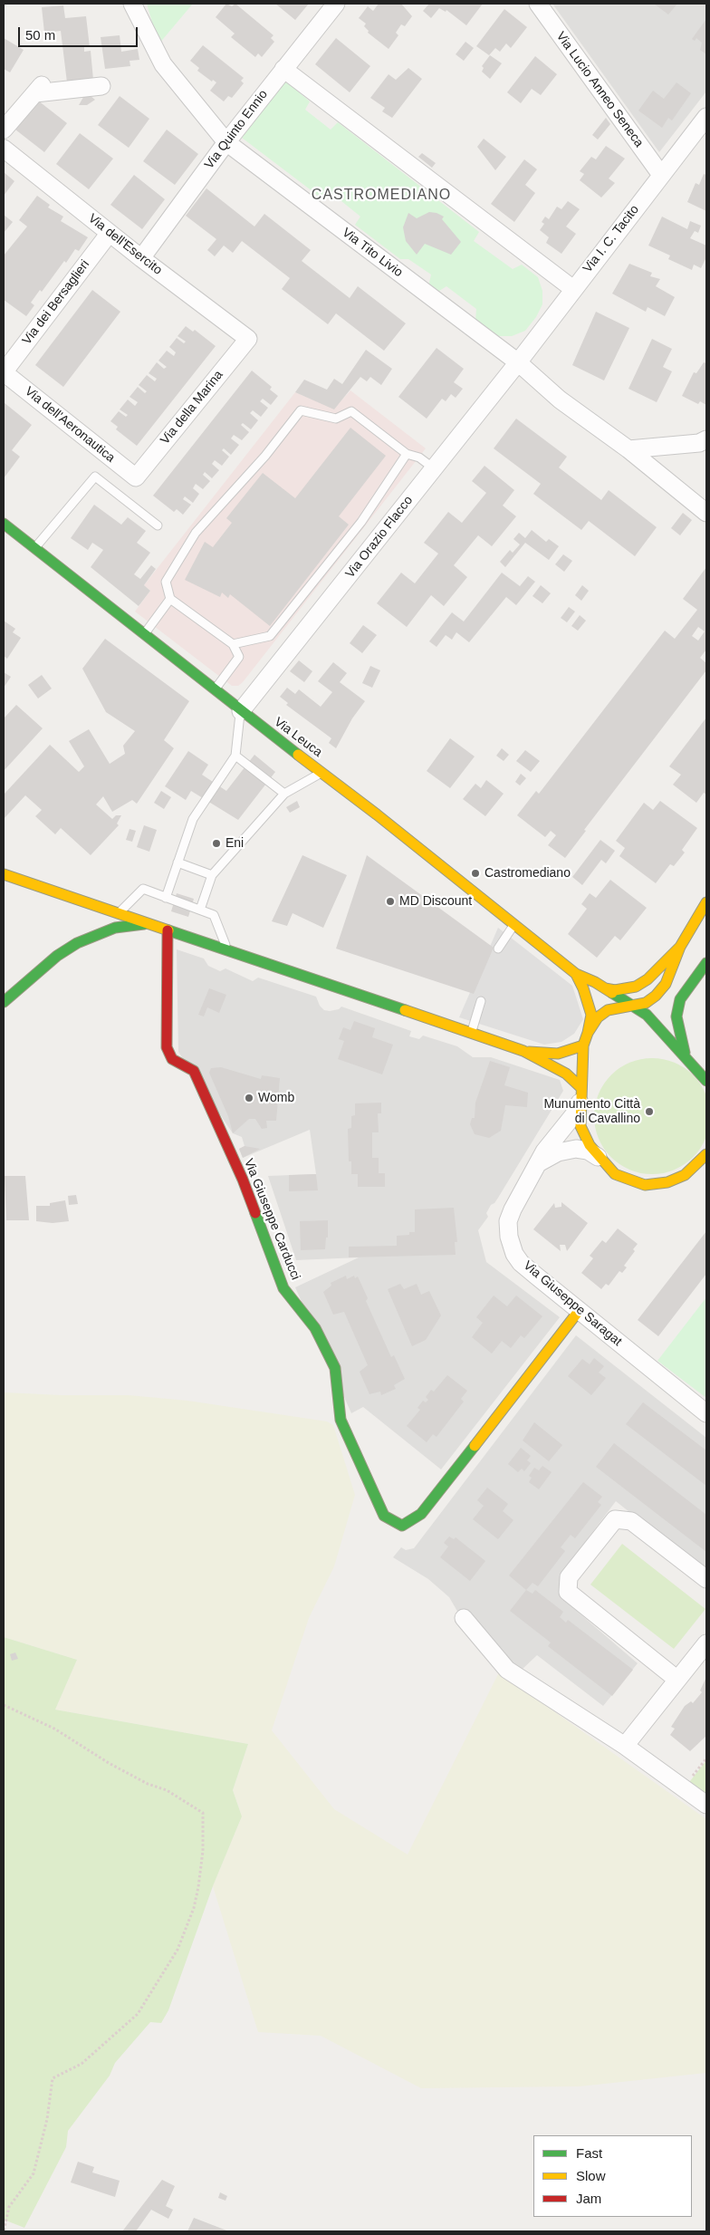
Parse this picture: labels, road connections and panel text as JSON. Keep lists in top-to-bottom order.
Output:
{
  "streets": {
    "street": [
      "Via Lucio Anneo Seneca",
      "Via Quinto Ennio",
      "Via I. C. Tacito",
      "Via dell'Esercito",
      "Via Tito Livio",
      "Via dei Bersaglieri",
      "Via della Marina",
      "Via dell'Aeronautica",
      "Via Orazio Flacco",
      "Via Leuca",
      "Via Giuseppe Carducci",
      "Via Giuseppe Saragat"
    ]
  },
  "crossings": [
    ["Via Lucio Anneo Seneca", "Via I. C. Tacito"],
    ["Via Quinto Ennio", "Via dell'Esercito"],
    ["Via Quinto Ennio", "Via Tito Livio"],
    ["Via I. C. Tacito", "Via Tito Livio"],
    ["Via I. C. Tacito", "Via Orazio Flacco"],
    ["Via dell'Esercito", "Via dei Bersaglieri"],
    ["Via dell'Esercito", "Via della Marina"],
    ["Via Tito Livio", "Via Orazio Flacco"],
    ["Via dei Bersaglieri", "Via dell'Aeronautica"],
    ["Via della Marina", "Via dell'Aeronautica"],
    ["Via Orazio Flacco", "Via Leuca"],
    ["Via Giuseppe Carducci", "Via Giuseppe Saragat"]
  ],
  "districts": ["CASTROMEDIANO"],
  "places": [
    "Eni",
    "Castromediano",
    "MD Discount",
    "Womb",
    "Munumento Città di Cavallino"
  ],
  "legend": ["Fast", "Slow", "Jam"],
  "scale_bar": "50 m"
}
